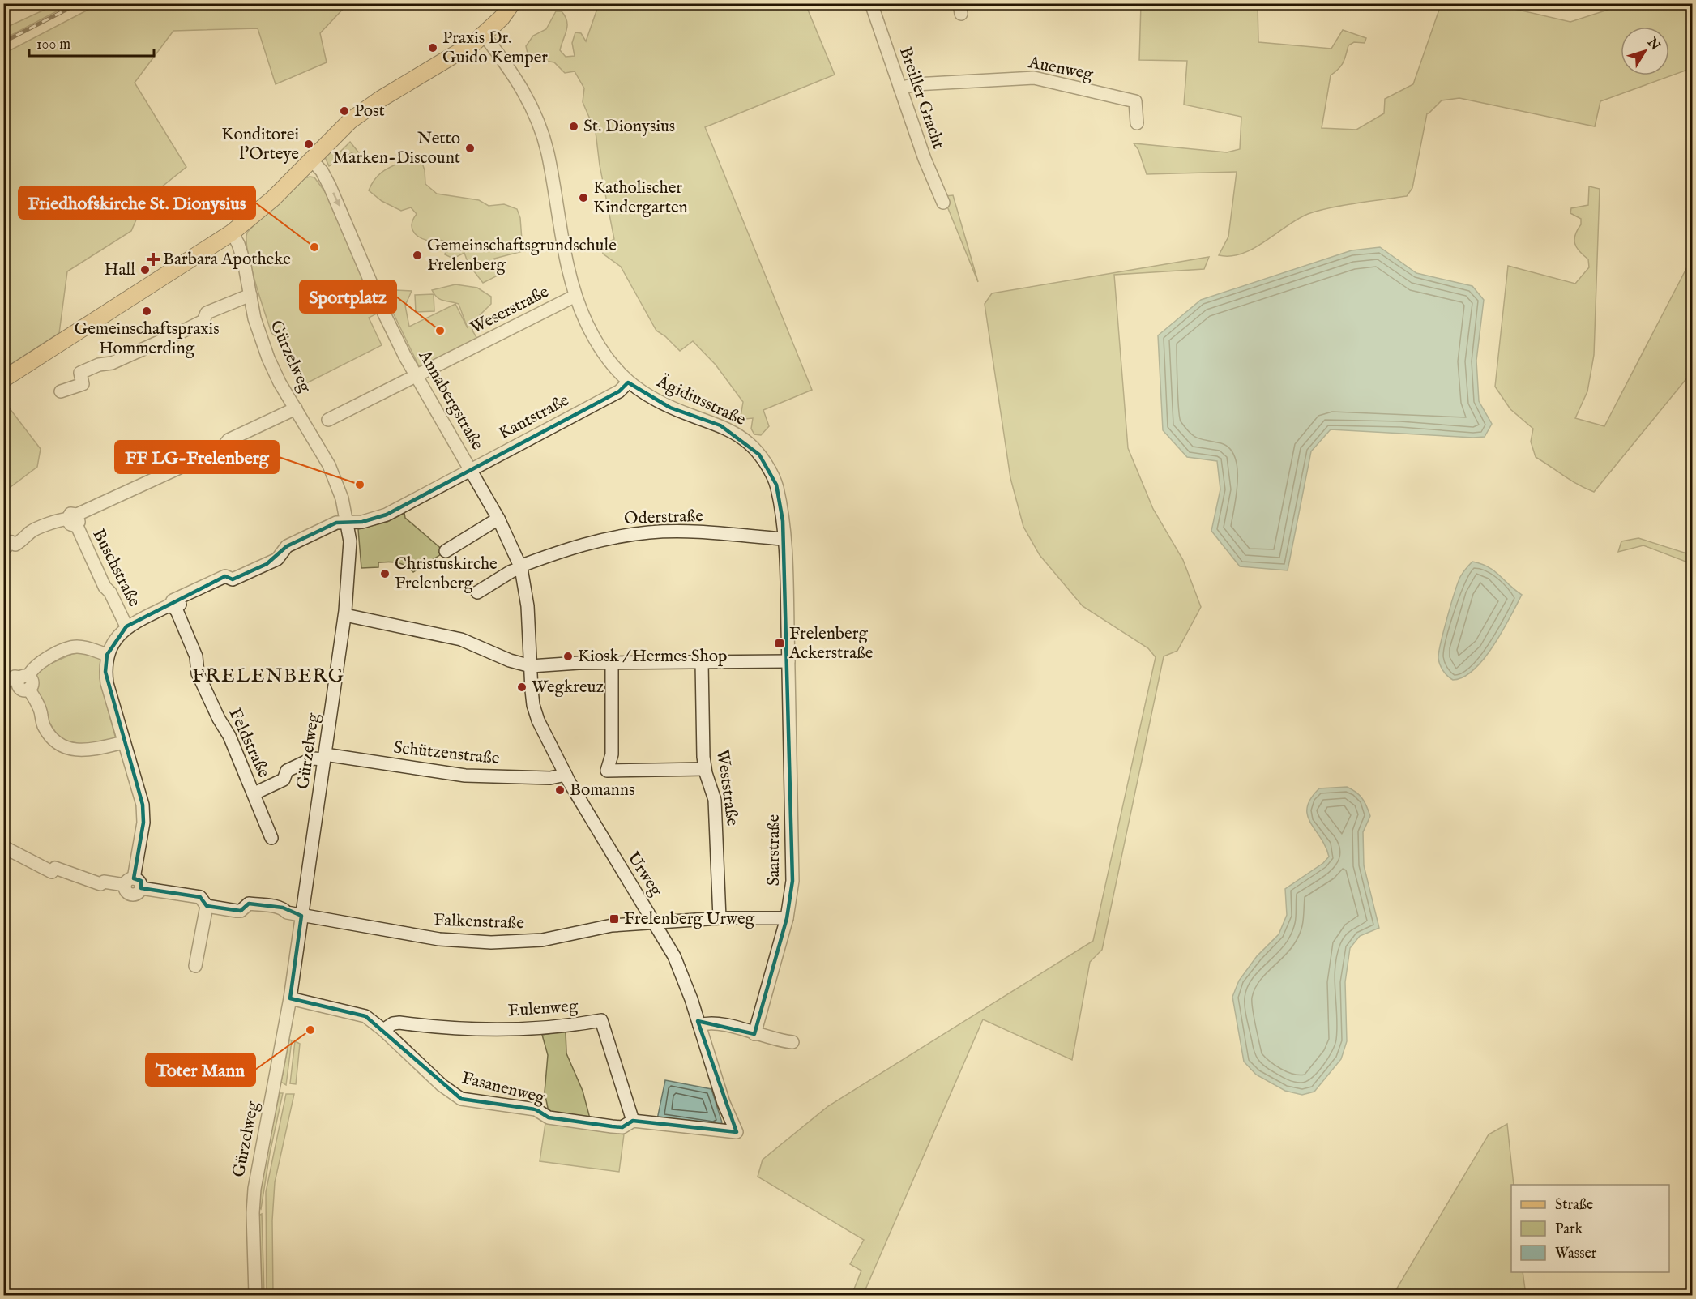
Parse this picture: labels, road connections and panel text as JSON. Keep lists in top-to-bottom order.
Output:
{
  "streets": {
    "street": [
      "Auenweg",
      "Breiller Gracht",
      "Weserstraße",
      "Gürzelweg",
      "Annabergstraße",
      "Ägidiusstraße",
      "Kantstraße",
      "Oderstraße",
      "Buschstraße",
      "Feldstraße",
      "Schützenstraße",
      "Weststraße",
      "Saarstraße",
      "Urweg",
      "Falkenstraße",
      "Eulenweg",
      "Fasanenweg"
    ]
  },
  "crossings": [
    ["Auenweg", "Breiller Gracht"],
    ["Weserstraße", "Annabergstraße"],
    ["Weserstraße", "Ägidiusstraße"],
    ["Gürzelweg", "Kantstraße"],
    ["Gürzelweg", "Schützenstraße"],
    ["Gürzelweg", "Falkenstraße"],
    ["Gürzelweg", "Fasanenweg"],
    ["Annabergstraße", "Kantstraße"],
    ["Annabergstraße", "Oderstraße"],
    ["Annabergstraße", "Urweg"],
    ["Ägidiusstraße", "Kantstraße"],
    ["Ägidiusstraße", "Oderstraße"],
    ["Ägidiusstraße", "Saarstraße"],
    ["Kantstraße", "Feldstraße"],
    ["Schützenstraße", "Urweg"],
    ["Weststraße", "Falkenstraße"],
    ["Saarstraße", "Falkenstraße"],
    ["Urweg", "Falkenstraße"],
    ["Urweg", "Fasanenweg"],
    ["Eulenweg", "Fasanenweg"]
  ],
  "one_way": ["Annabergstraße"],
  "districts": ["FRELENBERG"],
  "places": {
    "other": [
      "Praxis Dr. Guido Kemper",
      "Post",
      "St. Dionysius",
      "Konditorei l'Orteye",
      "Netto Marken-Discount",
      "Katholischer Kindergarten",
      "Friedhofskirche St. Dionysius",
      "Gemeinschaftsgrundschule Frelenberg",
      "Hall",
      "Gemeinschaftspraxis Hommerding",
      "Sportplatz",
      "FF LG-Frelenberg",
      "Christuskirche Frelenberg",
      "Kiosk / Hermes Shop",
      "Wegkreuz",
      "Bomanns",
      "Toter Mann"
    ],
    "health": ["Barbara Apotheke"],
    "transit": ["Frelenberg Ackerstraße", "Frelenberg Urweg"]
  },
  "legend": ["Straße", "Park", "Wasser"],
  "scale_bar": "100 m",
  "north": "top right"
}
